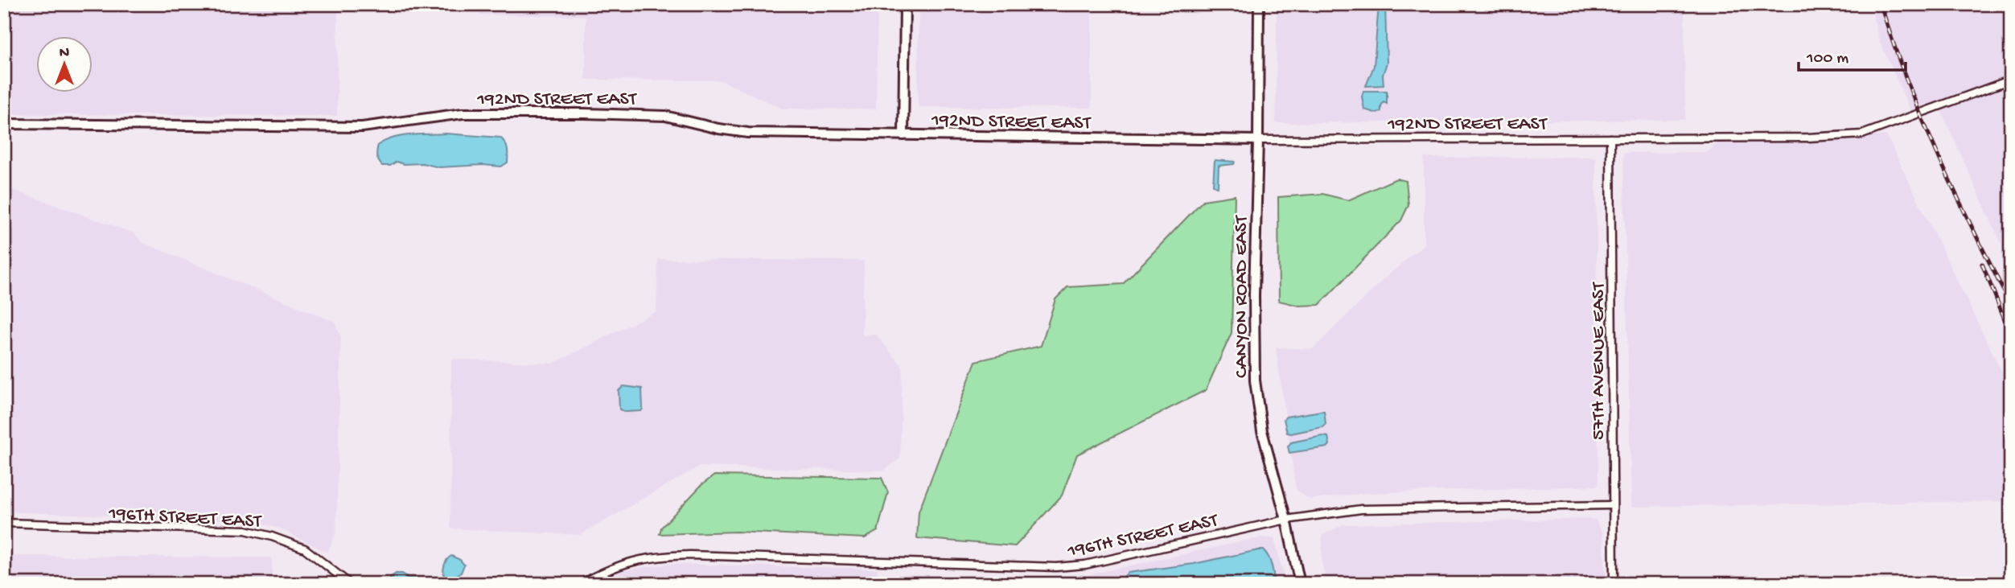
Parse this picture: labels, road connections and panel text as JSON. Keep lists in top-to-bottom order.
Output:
{
  "streets": {
    "street": [
      "192ND STREET EAST",
      "CANYON ROAD EAST",
      "57TH AVENUE EAST",
      "196TH STREET EAST"
    ]
  },
  "crossings": [
    ["192ND STREET EAST", "CANYON ROAD EAST"],
    ["192ND STREET EAST", "57TH AVENUE EAST"],
    ["CANYON ROAD EAST", "196TH STREET EAST"],
    ["57TH AVENUE EAST", "196TH STREET EAST"]
  ],
  "scale_bar": "100 m",
  "north": "top"
}
